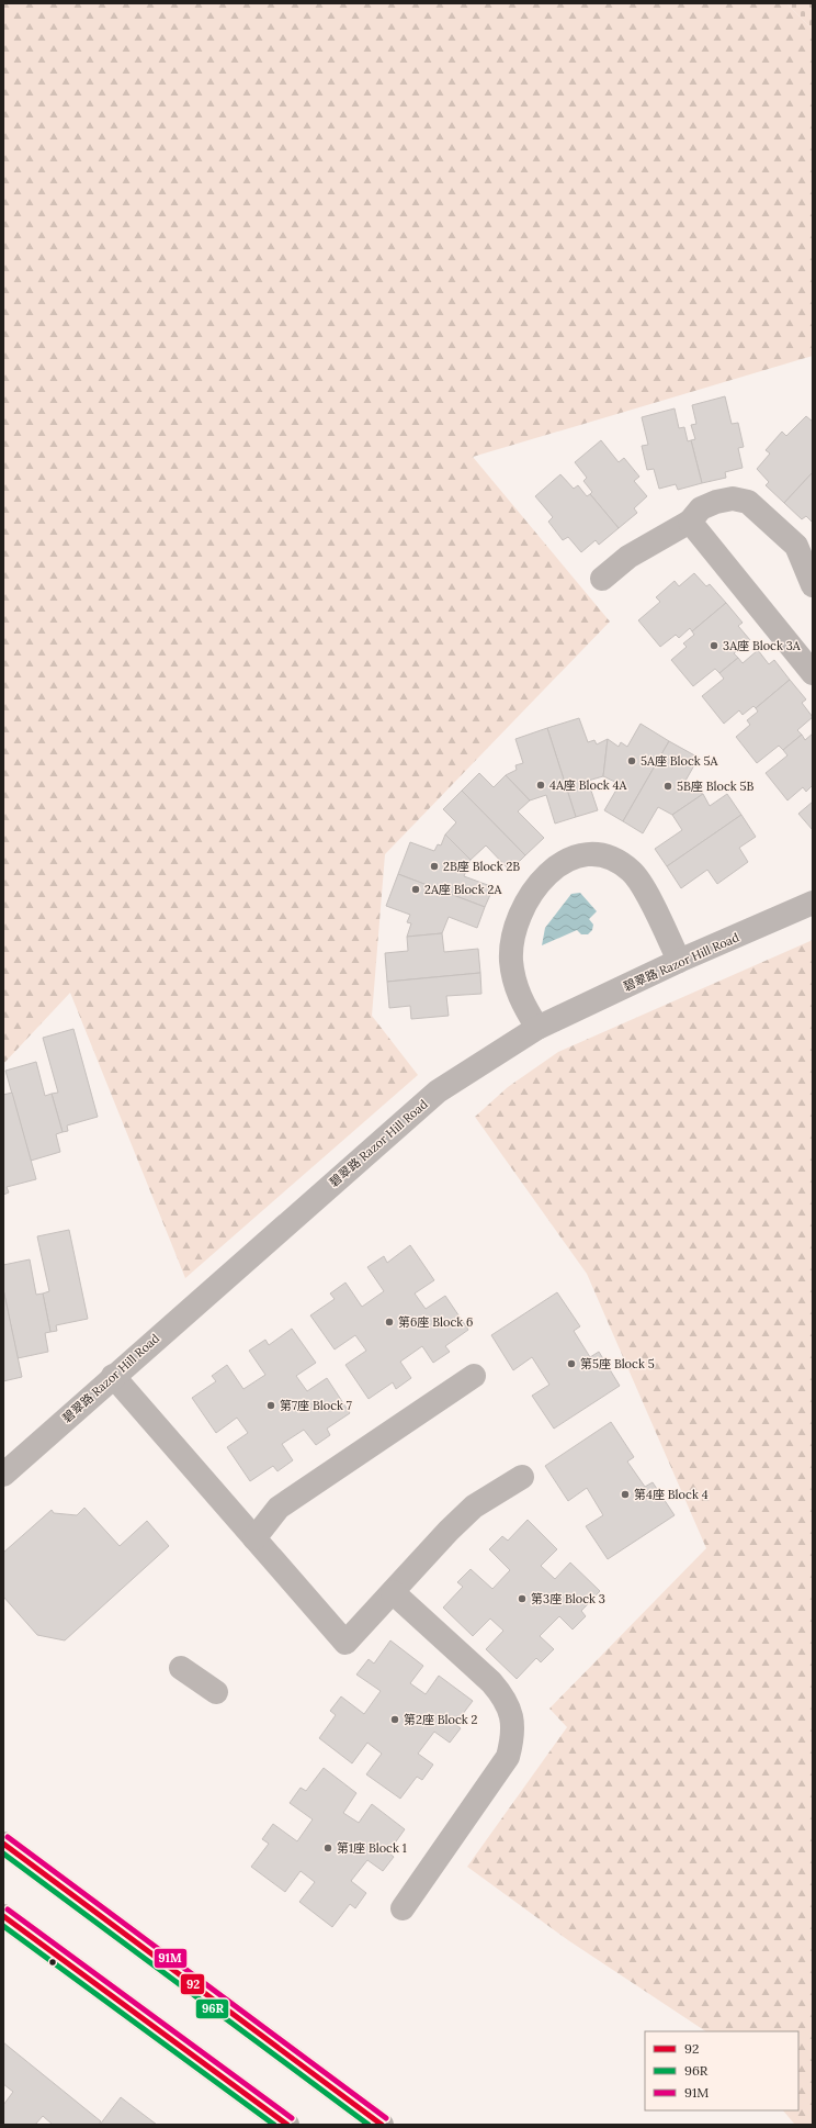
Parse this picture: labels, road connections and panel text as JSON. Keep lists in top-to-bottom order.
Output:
{
  "streets": {
    "street": ["碧翠路 Razor Hill Road"]
  },
  "places": [
    "3A座 Block 3A",
    "5A座 Block 5A",
    "4A座 Block 4A",
    "5B座 Block 5B",
    "2B座 Block 2B",
    "2A座 Block 2A",
    "第6座 Block 6",
    "第5座 Block 5",
    "第7座 Block 7",
    "第4座 Block 4",
    "第3座 Block 3",
    "第2座 Block 2",
    "第1座 Block 1"
  ],
  "lines": ["transit line 91M", "transit line 92", "transit line 96R"],
  "legend": ["92", "96R", "91M"]
}
